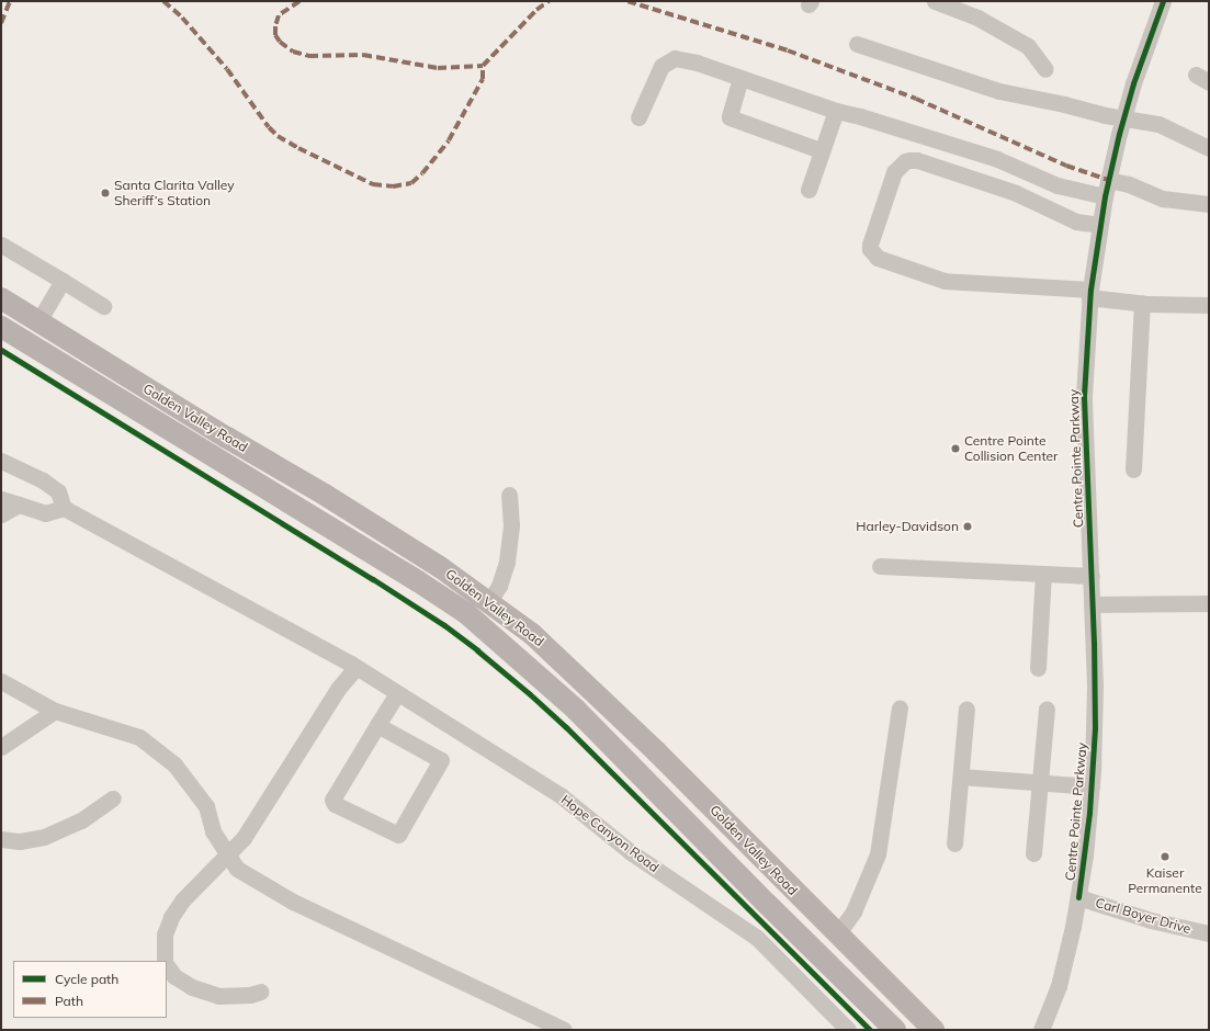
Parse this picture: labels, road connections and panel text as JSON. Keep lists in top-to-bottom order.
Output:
{
  "streets": {
    "main road": ["Golden Valley Road"],
    "street": ["Centre Pointe Parkway", "Hope Canyon Road", "Carl Boyer Drive"]
  },
  "crossings": [
    ["Centre Pointe Parkway", "Carl Boyer Drive"]
  ],
  "places": [
    "Santa Clarita Valley Sheriff’s Station",
    "Centre Pointe Collision Center",
    "Harley-Davidson",
    "Kaiser Permanente"
  ],
  "legend": ["Cycle path", "Path"]
}
